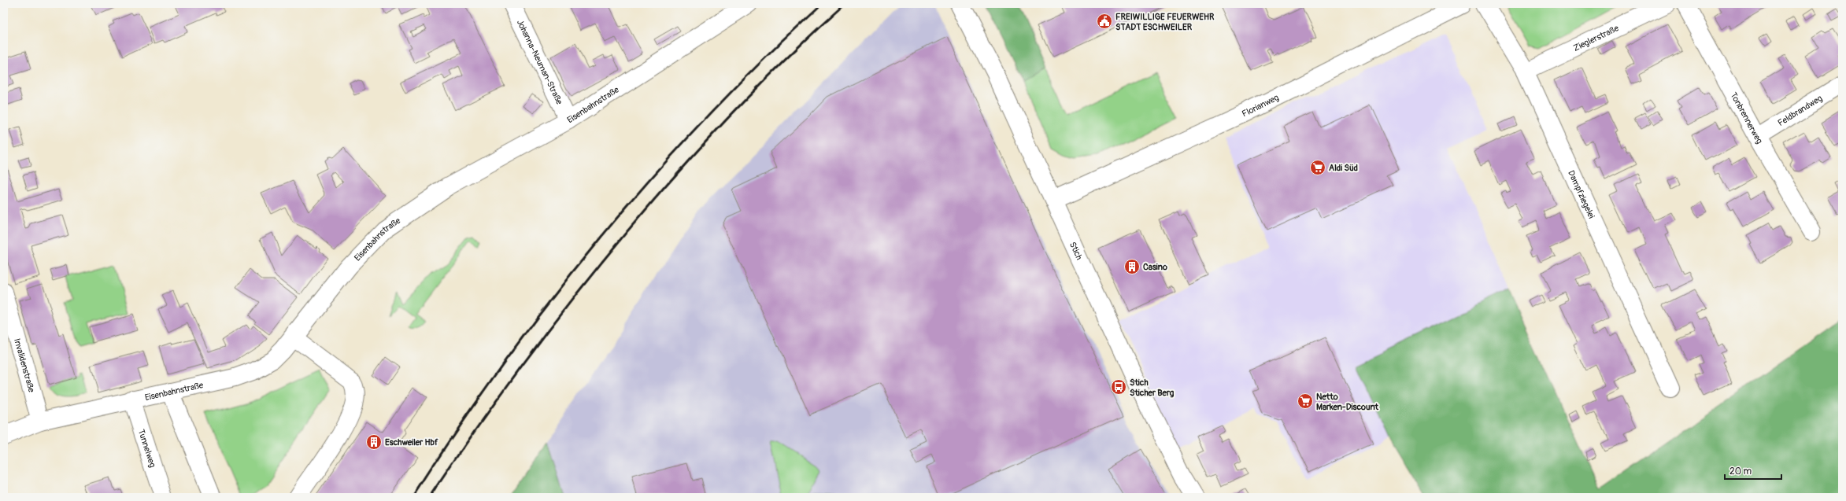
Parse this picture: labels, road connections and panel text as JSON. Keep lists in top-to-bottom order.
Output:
{
  "streets": {
    "street": [
      "Zieglerstraße",
      "Johanna-Neuman-Straße",
      "Eisenbahnstraße",
      "Florianweg",
      "Feldbrandweg",
      "Tonbrennerweg",
      "Dampfziegelei",
      "Stich",
      "Invalidenstraße",
      "Tunnelweg"
    ]
  },
  "crossings": [
    ["Zieglerstraße", "Dampfziegelei"],
    ["Johanna-Neuman-Straße", "Eisenbahnstraße"],
    ["Eisenbahnstraße", "Invalidenstraße"],
    ["Eisenbahnstraße", "Tunnelweg"],
    ["Florianweg", "Stich"],
    ["Feldbrandweg", "Tonbrennerweg"]
  ],
  "places": {
    "public building": ["FREIWILLIGE FEUERWEHR STADT ESCHWEILER"],
    "supermarket": ["Aldi Süd", "Netto Marken-Discount"],
    "building": ["Casino", "Eschweiler Hbf"],
    "bus stop": ["Stich Sticher Berg"]
  },
  "scale_bar": "20 m"
}
